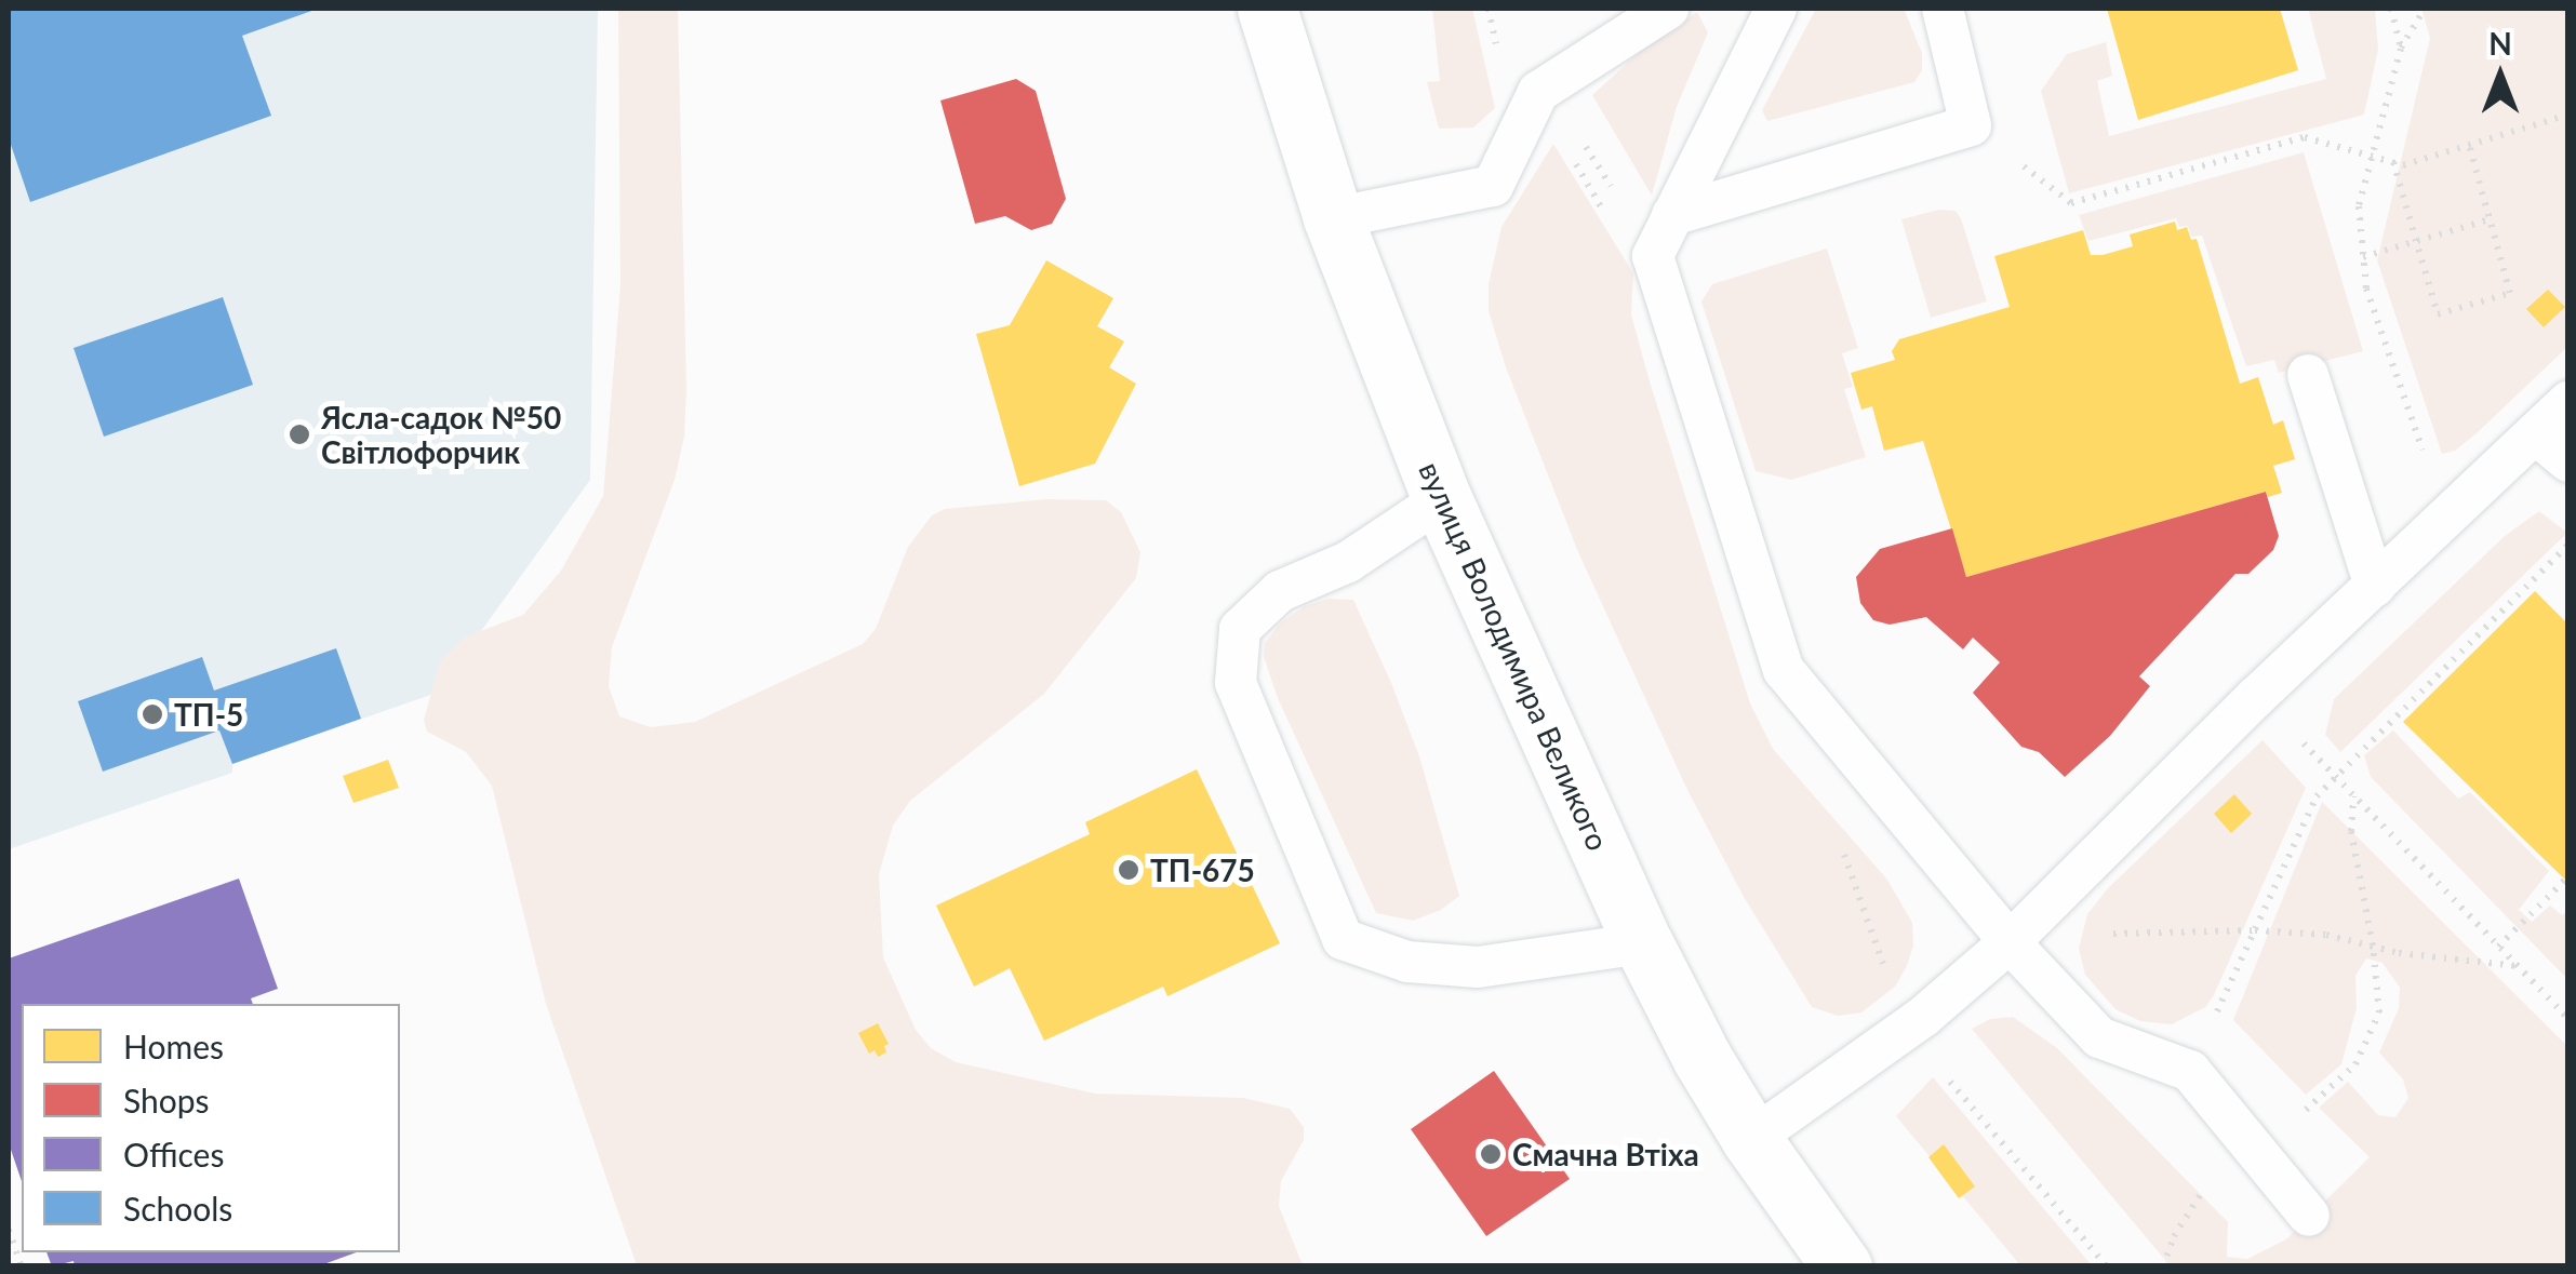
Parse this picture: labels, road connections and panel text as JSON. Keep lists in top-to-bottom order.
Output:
{
  "streets": {
    "main road": ["вулиця Володимира Великого"]
  },
  "places": [
    "Ясла-садок №50 Світлофорчик",
    "ТП-5",
    "ТП-675",
    "Смачна Втіха"
  ],
  "legend": [
    "Homes",
    "Shops",
    "Offices",
    "Schools"
  ],
  "north": "top"
}
